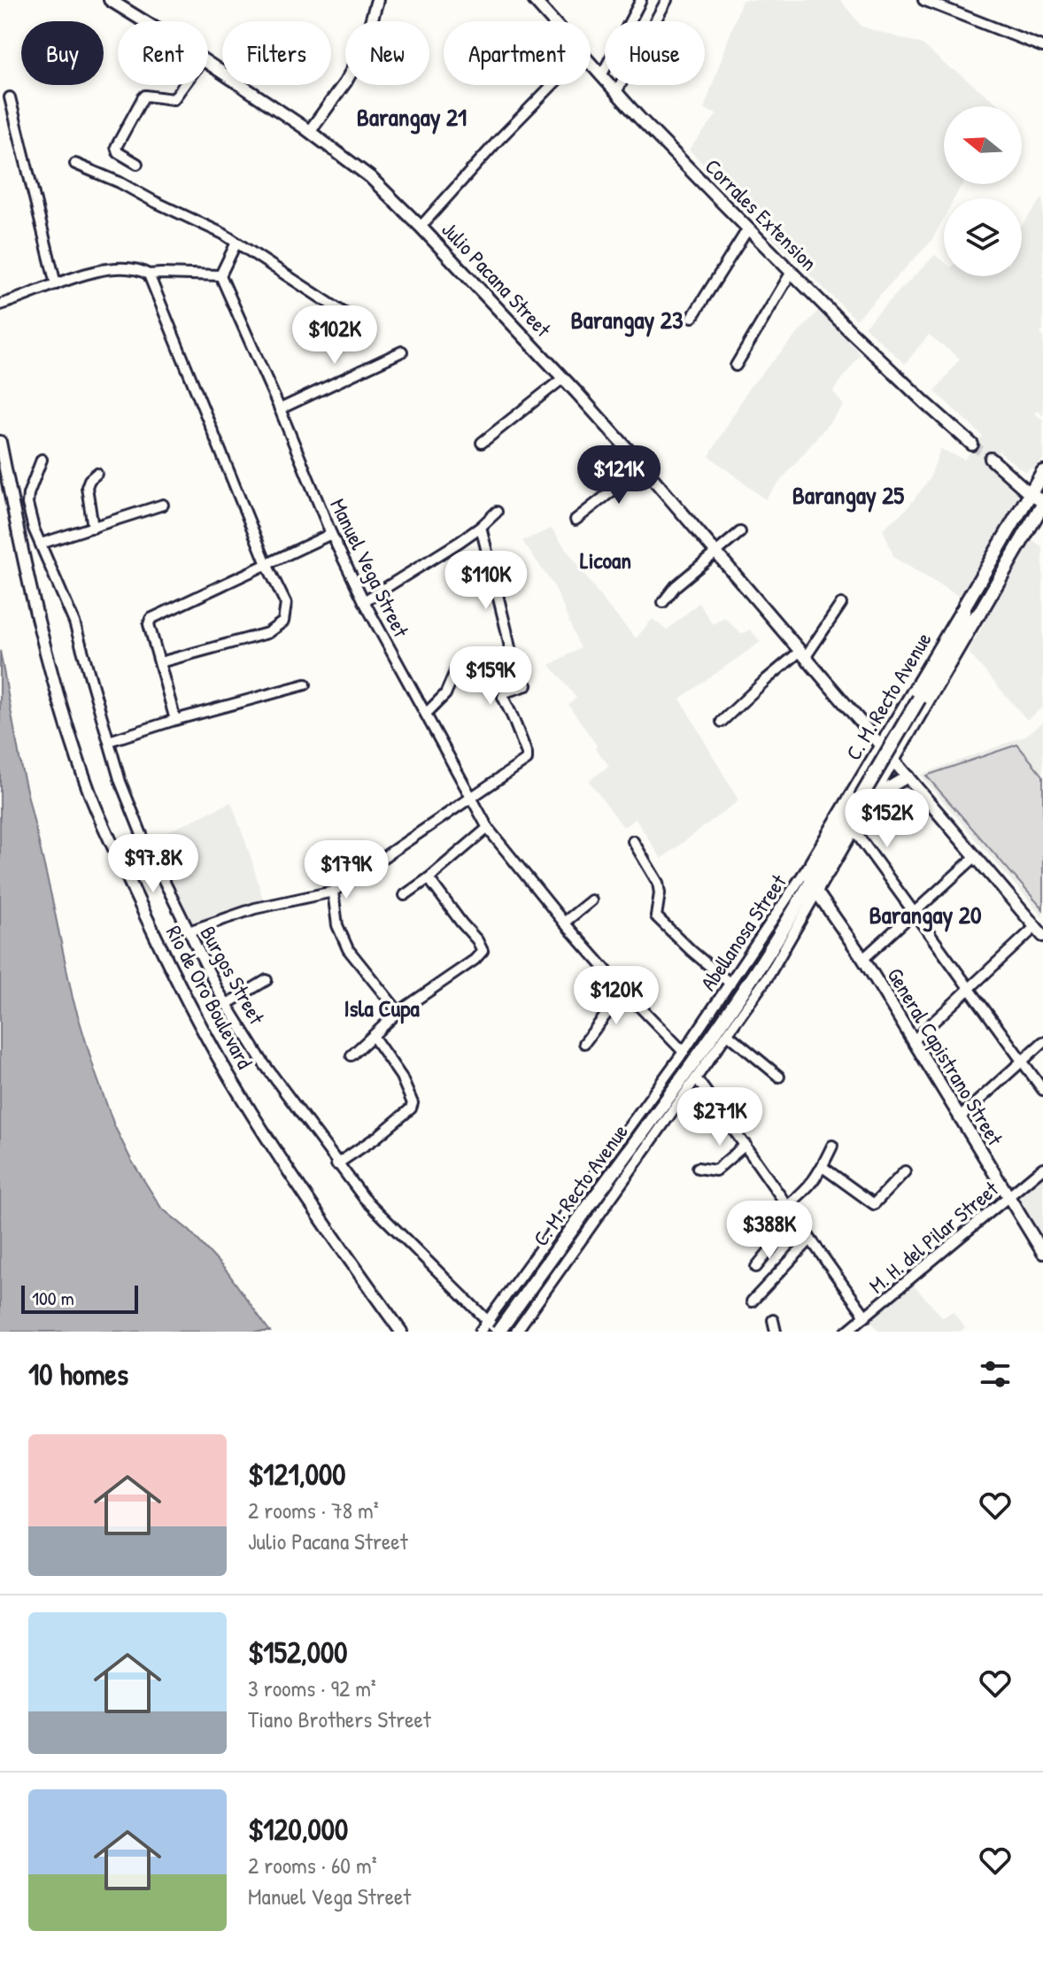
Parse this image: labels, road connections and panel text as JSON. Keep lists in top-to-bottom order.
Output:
{
  "streets": {
    "highway": ["C. M. Recto Avenue"],
    "main road": [
      "Corrales Extension",
      "Julio Pacana Street",
      "Rio de Oro Boulevard",
      "General Capistrano Street"
    ],
    "street": [
      "Manuel Vega Street",
      "Abellanosa Street",
      "Burgos Street",
      "M. H. del Pilar Street"
    ]
  },
  "crossings": [
    ["Julio Pacana Street", "C. M. Recto Avenue"],
    ["Manuel Vega Street", "Abellanosa Street"],
    ["C. M. Recto Avenue", "Abellanosa Street"],
    ["C. M. Recto Avenue", "Burgos Street"],
    ["C. M. Recto Avenue", "General Capistrano Street"],
    ["Abellanosa Street", "Burgos Street"],
    ["General Capistrano Street", "M. H. del Pilar Street"]
  ],
  "districts": [
    "Barangay 21",
    "Barangay 23",
    "Barangay 25",
    "Licoan",
    "Barangay 20",
    "Isla Cupa"
  ],
  "scale_bar": "100 m",
  "north": "left",
  "page": {
    "chip": [
      "Buy",
      "Rent",
      "Filters",
      "New",
      "Apartment",
      "House"
    ],
    "price": [
      "$102K",
      "$121K",
      "$110K",
      "$159K",
      "$152K",
      "$97.8K",
      "$179K",
      "$120K",
      "$271K",
      "$388K"
    ],
    "scale": "100 m",
    "heading": "10 homes",
    "list": [
      {
        "name": "$121,000",
        "note": "2 rooms · 78 m² · Julio Pacana Street"
      },
      {
        "name": "$152,000",
        "note": "3 rooms · 92 m² · Tiano Brothers Street"
      },
      {
        "name": "$120,000",
        "note": "2 rooms · 60 m² · Manuel Vega Street"
      }
    ]
  }
}
